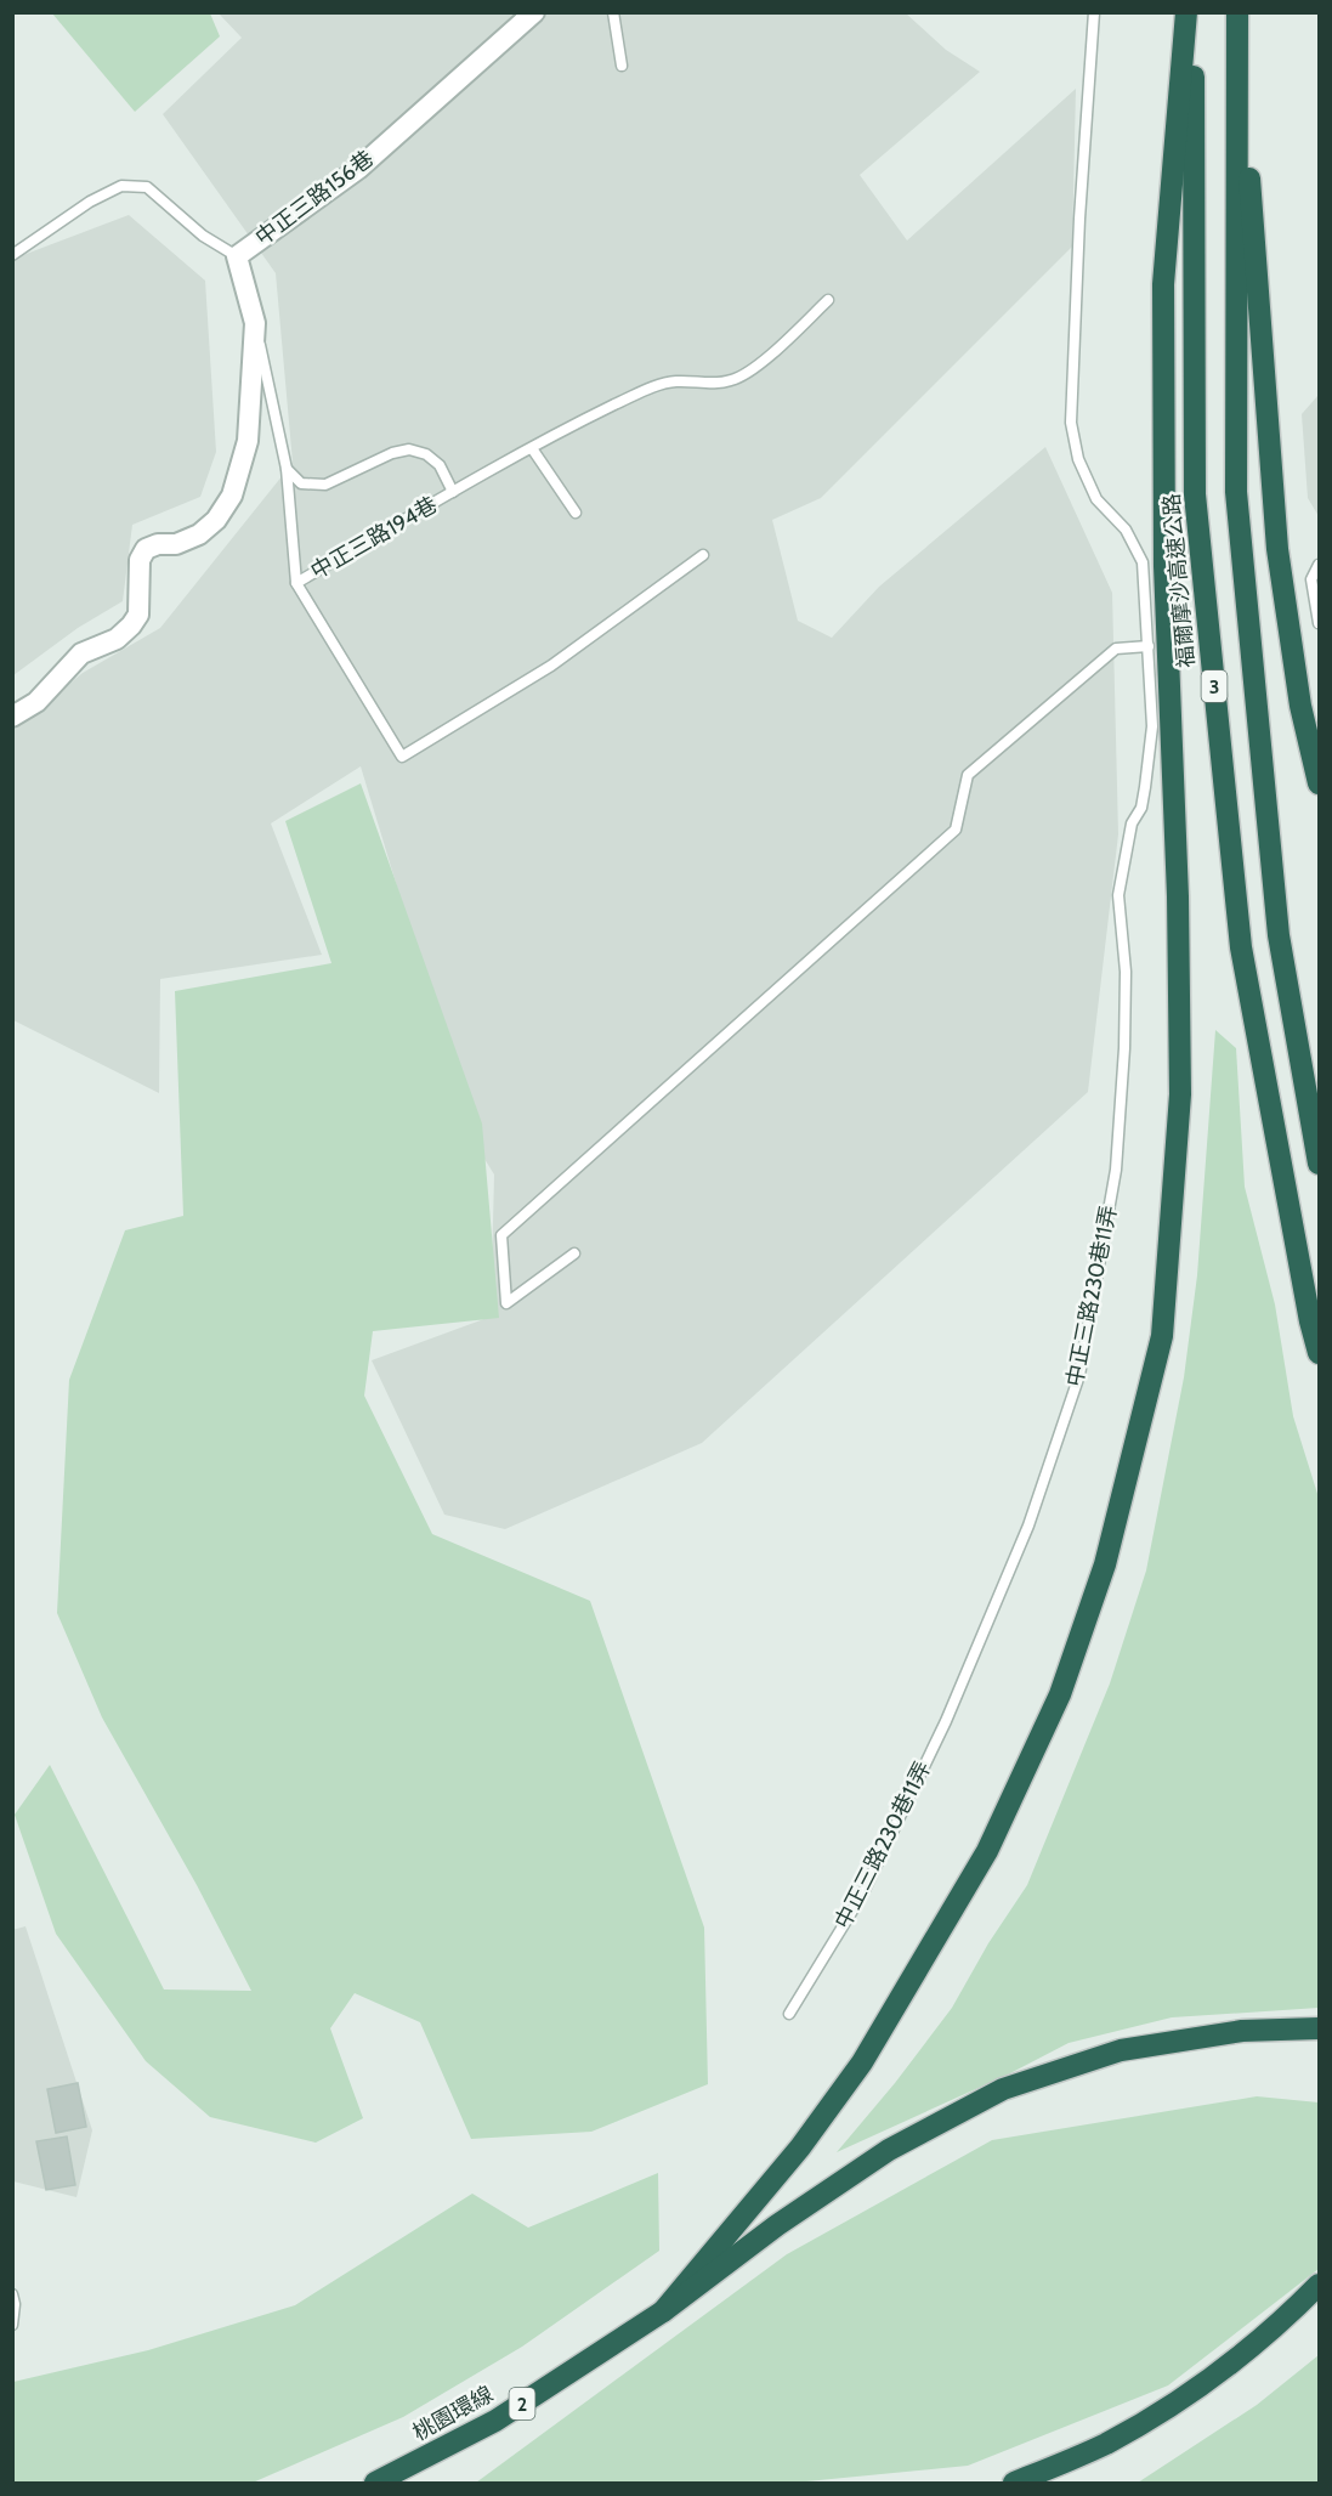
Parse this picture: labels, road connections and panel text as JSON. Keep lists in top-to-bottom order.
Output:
{
  "streets": {
    "highway": [
      "福爾摩沙高速公路",
      "3",
      "2",
      "桃園環線"
    ],
    "street": ["中正三路156巷"],
    "lane": ["中正三路194巷", "中正三路230巷11弄"]
  }
}
